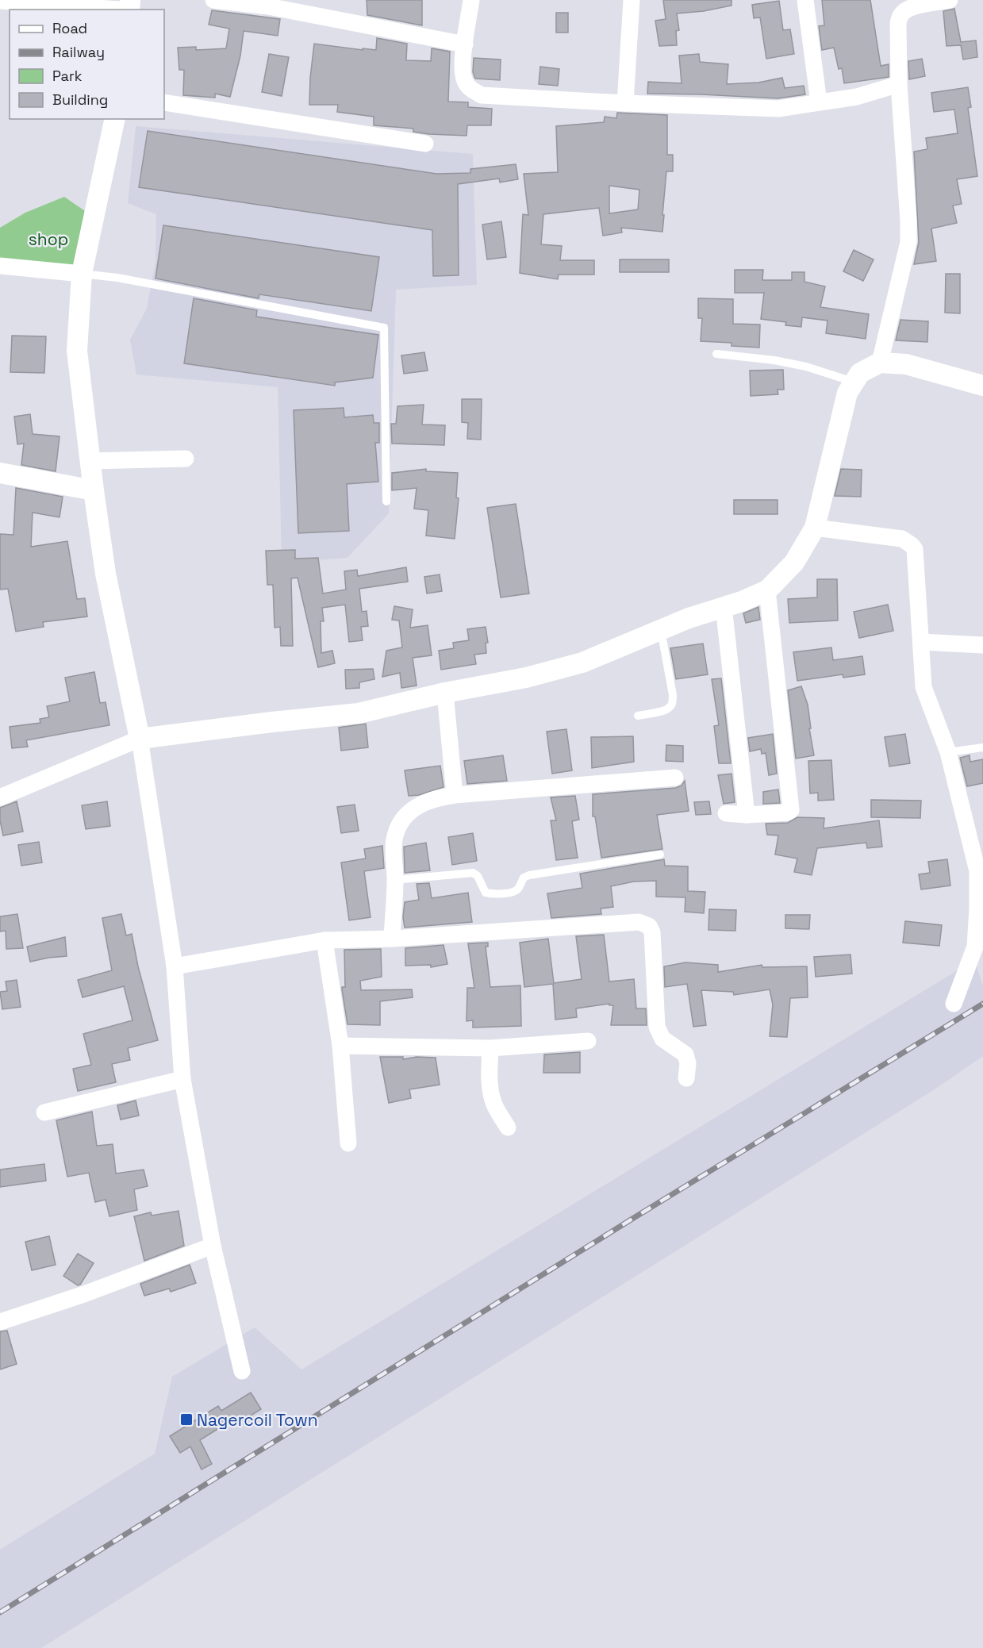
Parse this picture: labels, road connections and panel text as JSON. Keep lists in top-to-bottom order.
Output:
{
  "parks": ["shop"],
  "places": {
    "transit": ["Nagercoil Town"]
  },
  "legend": [
    "Road",
    "Railway",
    "Park",
    "Building"
  ]
}
